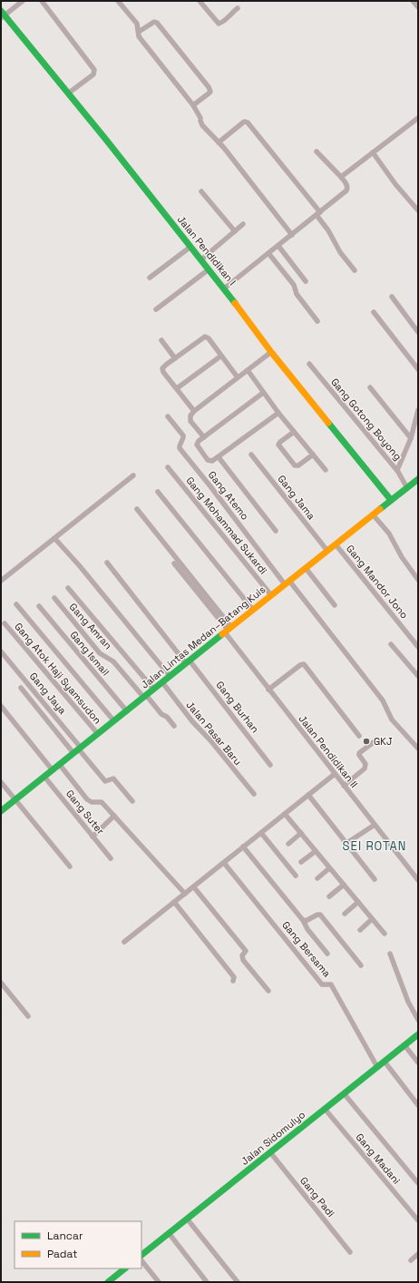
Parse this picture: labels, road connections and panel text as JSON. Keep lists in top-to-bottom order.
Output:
{
  "streets": {
    "main road": ["Jalan Pendidikan I", "Jalan Lintas Medan–Batang Kuis", "Jalan Sidomulyo"],
    "street": [
      "Gang Gotong Boyong",
      "Gang Atemo",
      "Gang Jama",
      "Gang Mohammad Sukardi",
      "Gang Mandor Jono",
      "Gang Amran",
      "Gang Ismail",
      "Gang Atok Haji Syamsudon",
      "Gang Jaya",
      "Gang Burhan",
      "Jalan Pasar Baru",
      "Jalan Pendidikan II",
      "Gang Suter",
      "Gang Bersama",
      "Gang Madani",
      "Gang Padi"
    ]
  },
  "crossings": [
    ["Jalan Pendidikan I", "Jalan Lintas Medan–Batang Kuis"],
    ["Gang Gotong Boyong", "Jalan Lintas Medan–Batang Kuis"],
    ["Gang Atemo", "Jalan Lintas Medan–Batang Kuis"],
    ["Gang Jama", "Jalan Lintas Medan–Batang Kuis"],
    ["Gang Mohammad Sukardi", "Jalan Lintas Medan–Batang Kuis"],
    ["Gang Mandor Jono", "Jalan Lintas Medan–Batang Kuis"],
    ["Gang Amran", "Jalan Lintas Medan–Batang Kuis"],
    ["Jalan Lintas Medan–Batang Kuis", "Gang Ismail"],
    ["Jalan Lintas Medan–Batang Kuis", "Gang Atok Haji Syamsudon"],
    ["Jalan Lintas Medan–Batang Kuis", "Gang Jaya"],
    ["Jalan Lintas Medan–Batang Kuis", "Gang Burhan"],
    ["Jalan Lintas Medan–Batang Kuis", "Jalan Pasar Baru"],
    ["Jalan Lintas Medan–Batang Kuis", "Jalan Pendidikan II"],
    ["Jalan Lintas Medan–Batang Kuis", "Gang Suter"],
    ["Gang Bersama", "Jalan Sidomulyo"],
    ["Jalan Sidomulyo", "Gang Madani"],
    ["Jalan Sidomulyo", "Gang Padi"]
  ],
  "districts": ["SEI ROTAN"],
  "places": ["GKJ"],
  "legend": ["Lancar", "Padat"]
}
